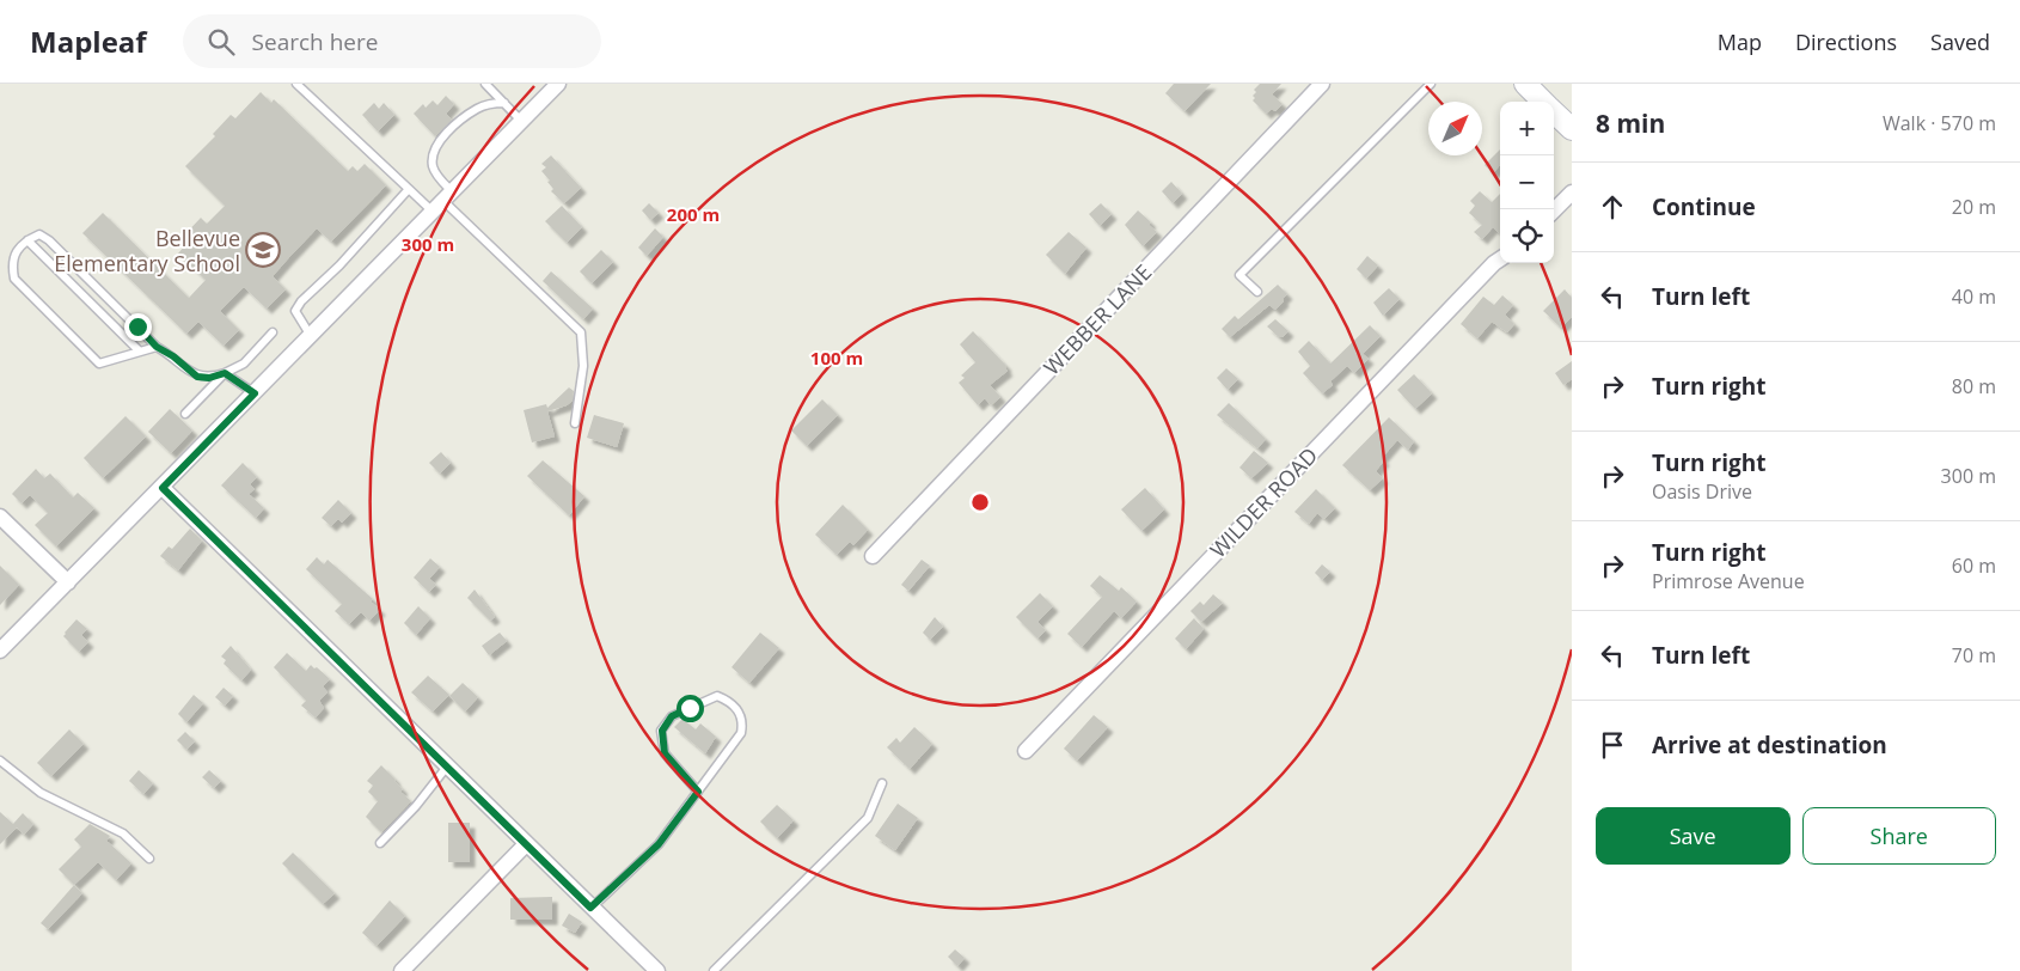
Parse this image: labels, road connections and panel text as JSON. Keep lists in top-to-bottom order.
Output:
{
  "streets": {
    "street": ["WEBBER LANE", "WILDER ROAD"]
  },
  "places": {
    "school or university": ["Bellevue Elementary School"]
  },
  "north": "top right",
  "page": {
    "header": "Mapleaf",
    "search": "Search here",
    "nav": ["Map", "Directions", "Saved"],
    "heading": ["8 min", "Walk · 570 m"],
    "map_buttons": ["+", "−"],
    "list": [
      ["Continue", "20 m"],
      ["Turn left", "40 m"],
      ["Turn right", "80 m"],
      ["Turn right", "Oasis Drive", "300 m"],
      ["Turn right", "Primrose Avenue", "60 m"],
      ["Turn left", "70 m"],
      "Arrive at destination"
    ],
    "buttons": ["Save", "Share"]
  },
  "rings": ["200 m", "300 m", "100 m"]
}
